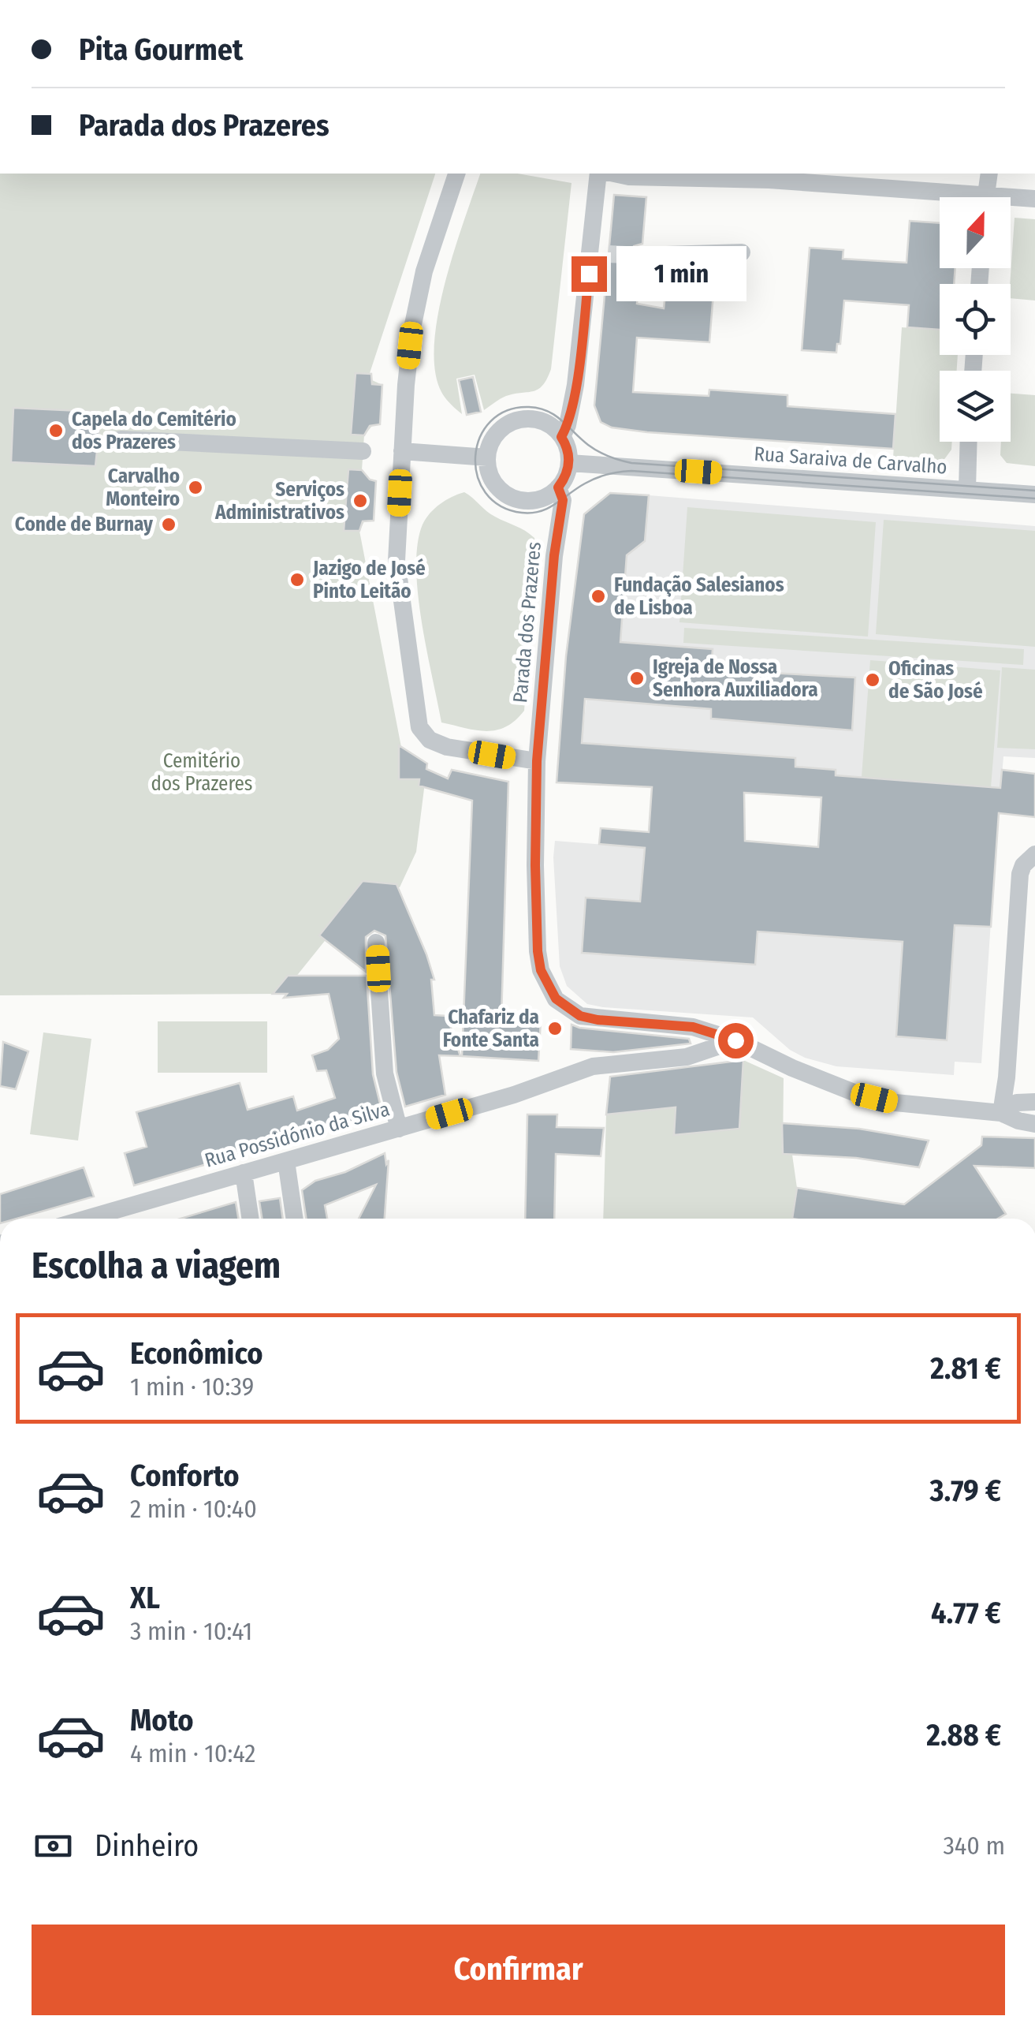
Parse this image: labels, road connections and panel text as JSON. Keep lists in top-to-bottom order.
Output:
{
  "streets": {
    "street": ["Rua Saraiva de Carvalho", "Parada dos Prazeres", "Rua Possidónio da Silva"]
  },
  "crossings": [
    ["Rua Saraiva de Carvalho", "Parada dos Prazeres"],
    ["Parada dos Prazeres", "Rua Possidónio da Silva"]
  ],
  "parks": ["Cemitério dos Prazeres"],
  "places": [
    "Capela do Cemitério dos Prazeres",
    "Carvalho Monteiro",
    "Serviços Administrativos",
    "Conde de Burnay",
    "Jazigo de José Pinto Leitão",
    "Fundação Salesianos de Lisboa",
    "Igreja de Nossa Senhora Auxiliadora",
    "Oficinas de São José",
    "Chafariz da Fonte Santa"
  ],
  "north": "top",
  "page": {
    "banner": ["Pita Gourmet", "Parada dos Prazeres"],
    "bubble": "1 min",
    "heading": "Escolha a viagem",
    "list": [
      {
        "name": "Econômico",
        "note": "1 min · 10:39",
        "value": "2.81 €"
      },
      {
        "name": "Conforto",
        "note": "2 min · 10:40",
        "value": "3.79 €"
      },
      {
        "name": "XL",
        "note": "3 min · 10:41",
        "value": "4.77 €"
      },
      {
        "name": "Moto",
        "note": "4 min · 10:42",
        "value": "2.88 €"
      }
    ],
    "pay": ["Dinheiro", "340 m"],
    "buttons": "Confirmar"
  }
}
